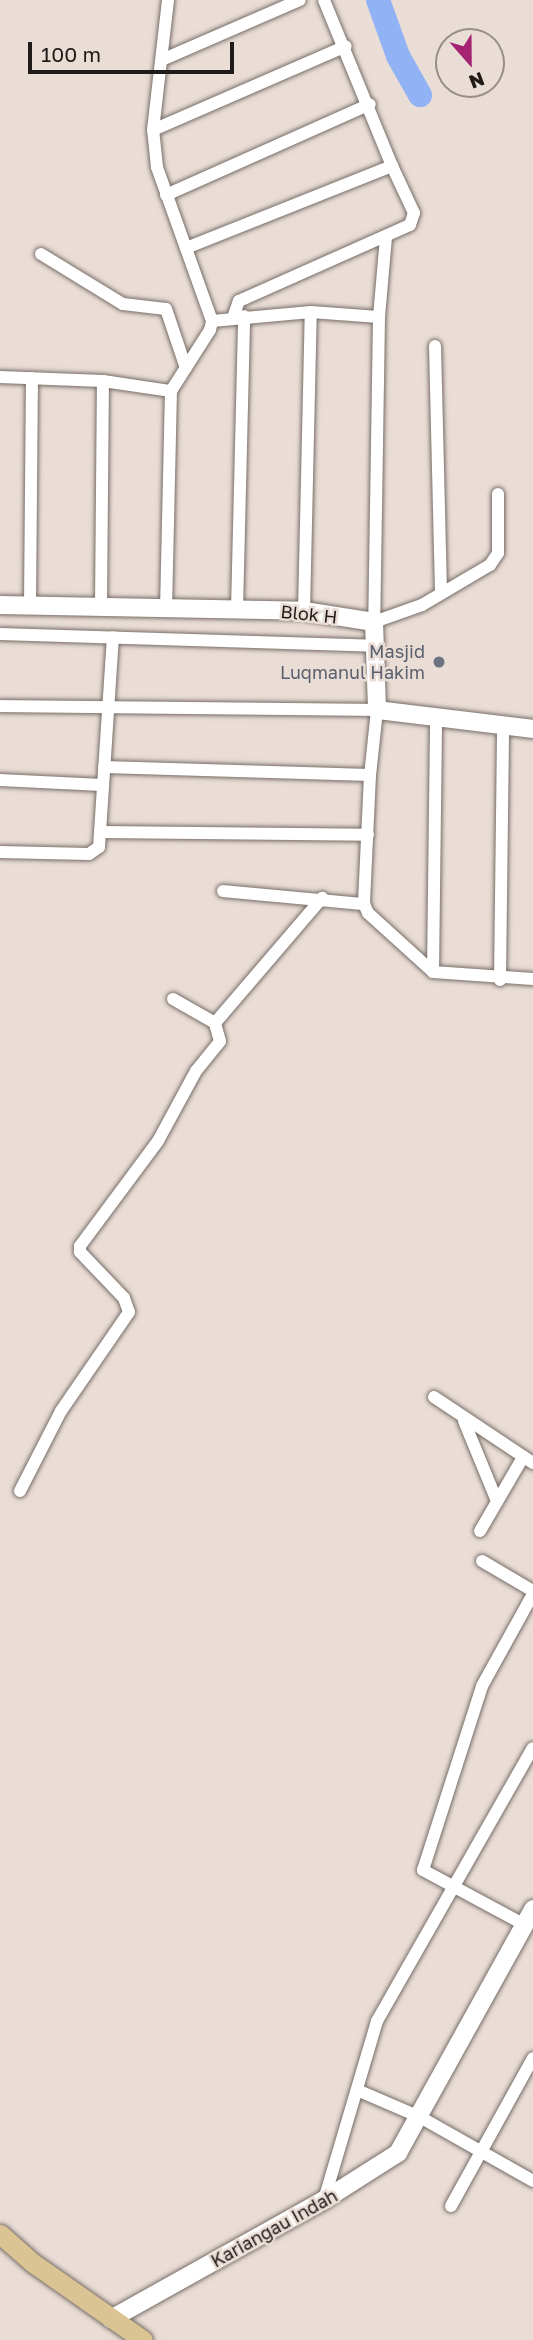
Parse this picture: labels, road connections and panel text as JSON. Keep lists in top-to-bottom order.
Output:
{
  "streets": {
    "street": ["Blok H", "Kariangau Indah"]
  },
  "places": ["Masjid Luqmanul Hakim"],
  "scale_bar": "100 m",
  "north": "bottom"
}
